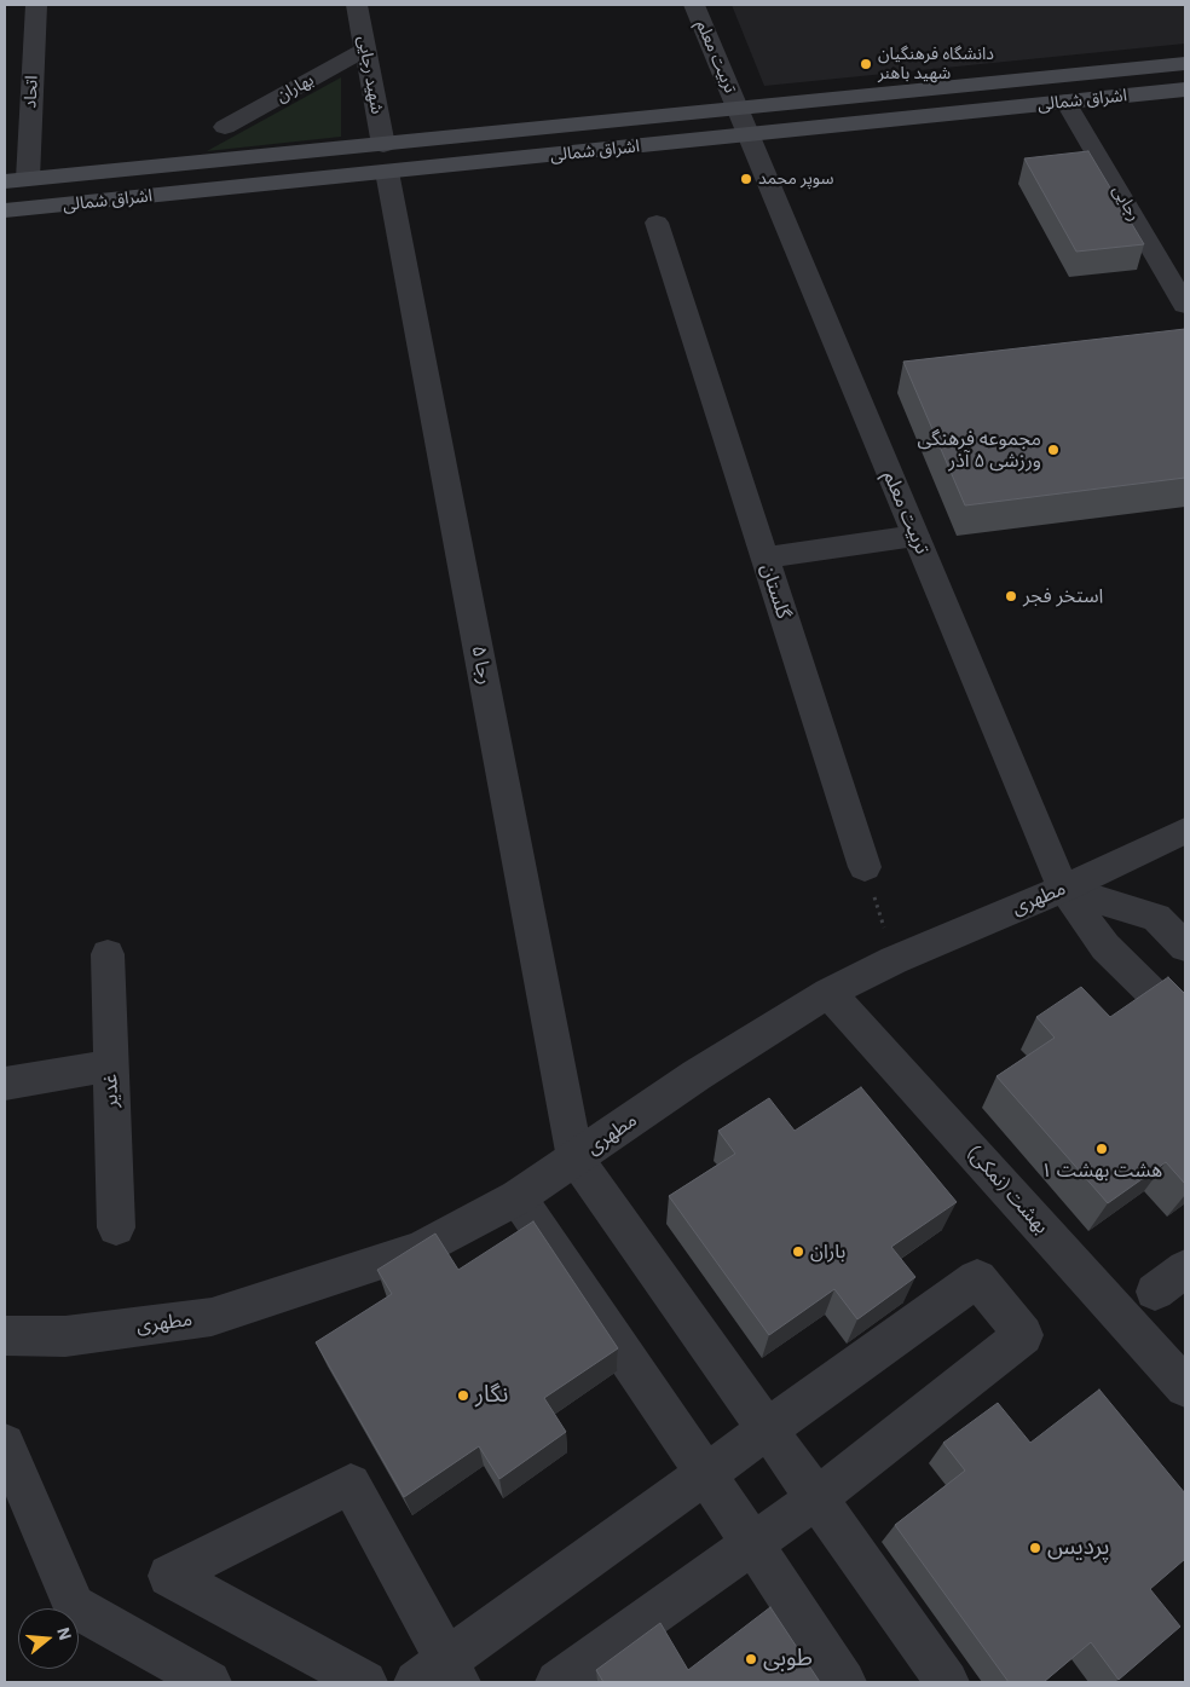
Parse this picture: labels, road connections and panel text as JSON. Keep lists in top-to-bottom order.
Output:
{
  "streets": {
    "main road": ["اشراق شمالی"],
    "street": [
      "تربیت معلم",
      "شهید رجایی",
      "بهاران",
      "اتحاد",
      "رجایی",
      "گلستان",
      "رجا ۵",
      "مطهری",
      "غدیر",
      "بهشت (نمکی)"
    ]
  },
  "crossings": [
    ["تربیت معلم", "اشراق شمالی"],
    ["تربیت معلم", "مطهری"],
    ["شهید رجایی", "بهاران"],
    ["شهید رجایی", "اشراق شمالی"],
    ["شهید رجایی", "رجا ۵"],
    ["اتحاد", "اشراق شمالی"],
    ["اشراق شمالی", "رجایی"],
    ["اشراق شمالی", "رجا ۵"],
    ["رجا ۵", "مطهری"],
    ["مطهری", "بهشت (نمکی)"]
  ],
  "places": [
    "دانشگاه فرهنگیان شهید باهنر",
    "سوپر محمد",
    "مجموعه فرهنگی ورزشی ۵ آذر",
    "استخر فجر",
    "هشت بهشت ۱",
    "باران",
    "نگار",
    "پردیس",
    "طوبی"
  ],
  "north": "right"
}
